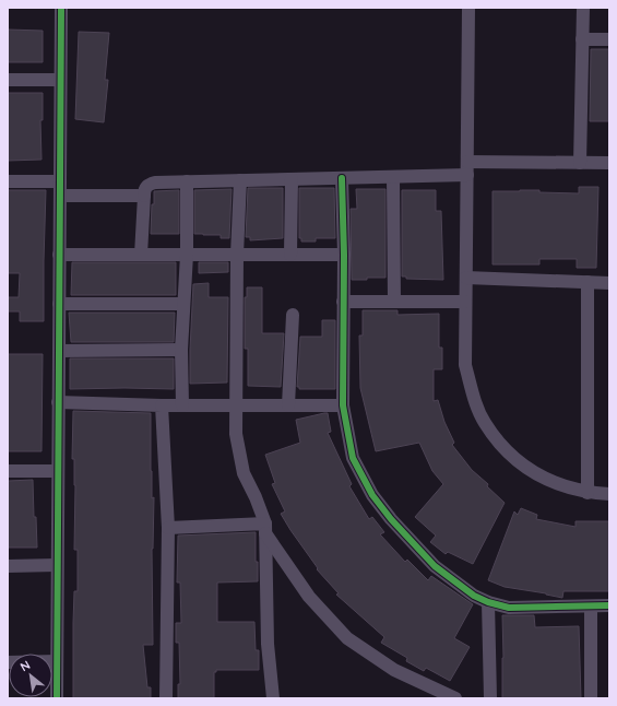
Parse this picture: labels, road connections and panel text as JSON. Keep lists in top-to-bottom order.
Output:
{
  "north": "top left"
}
